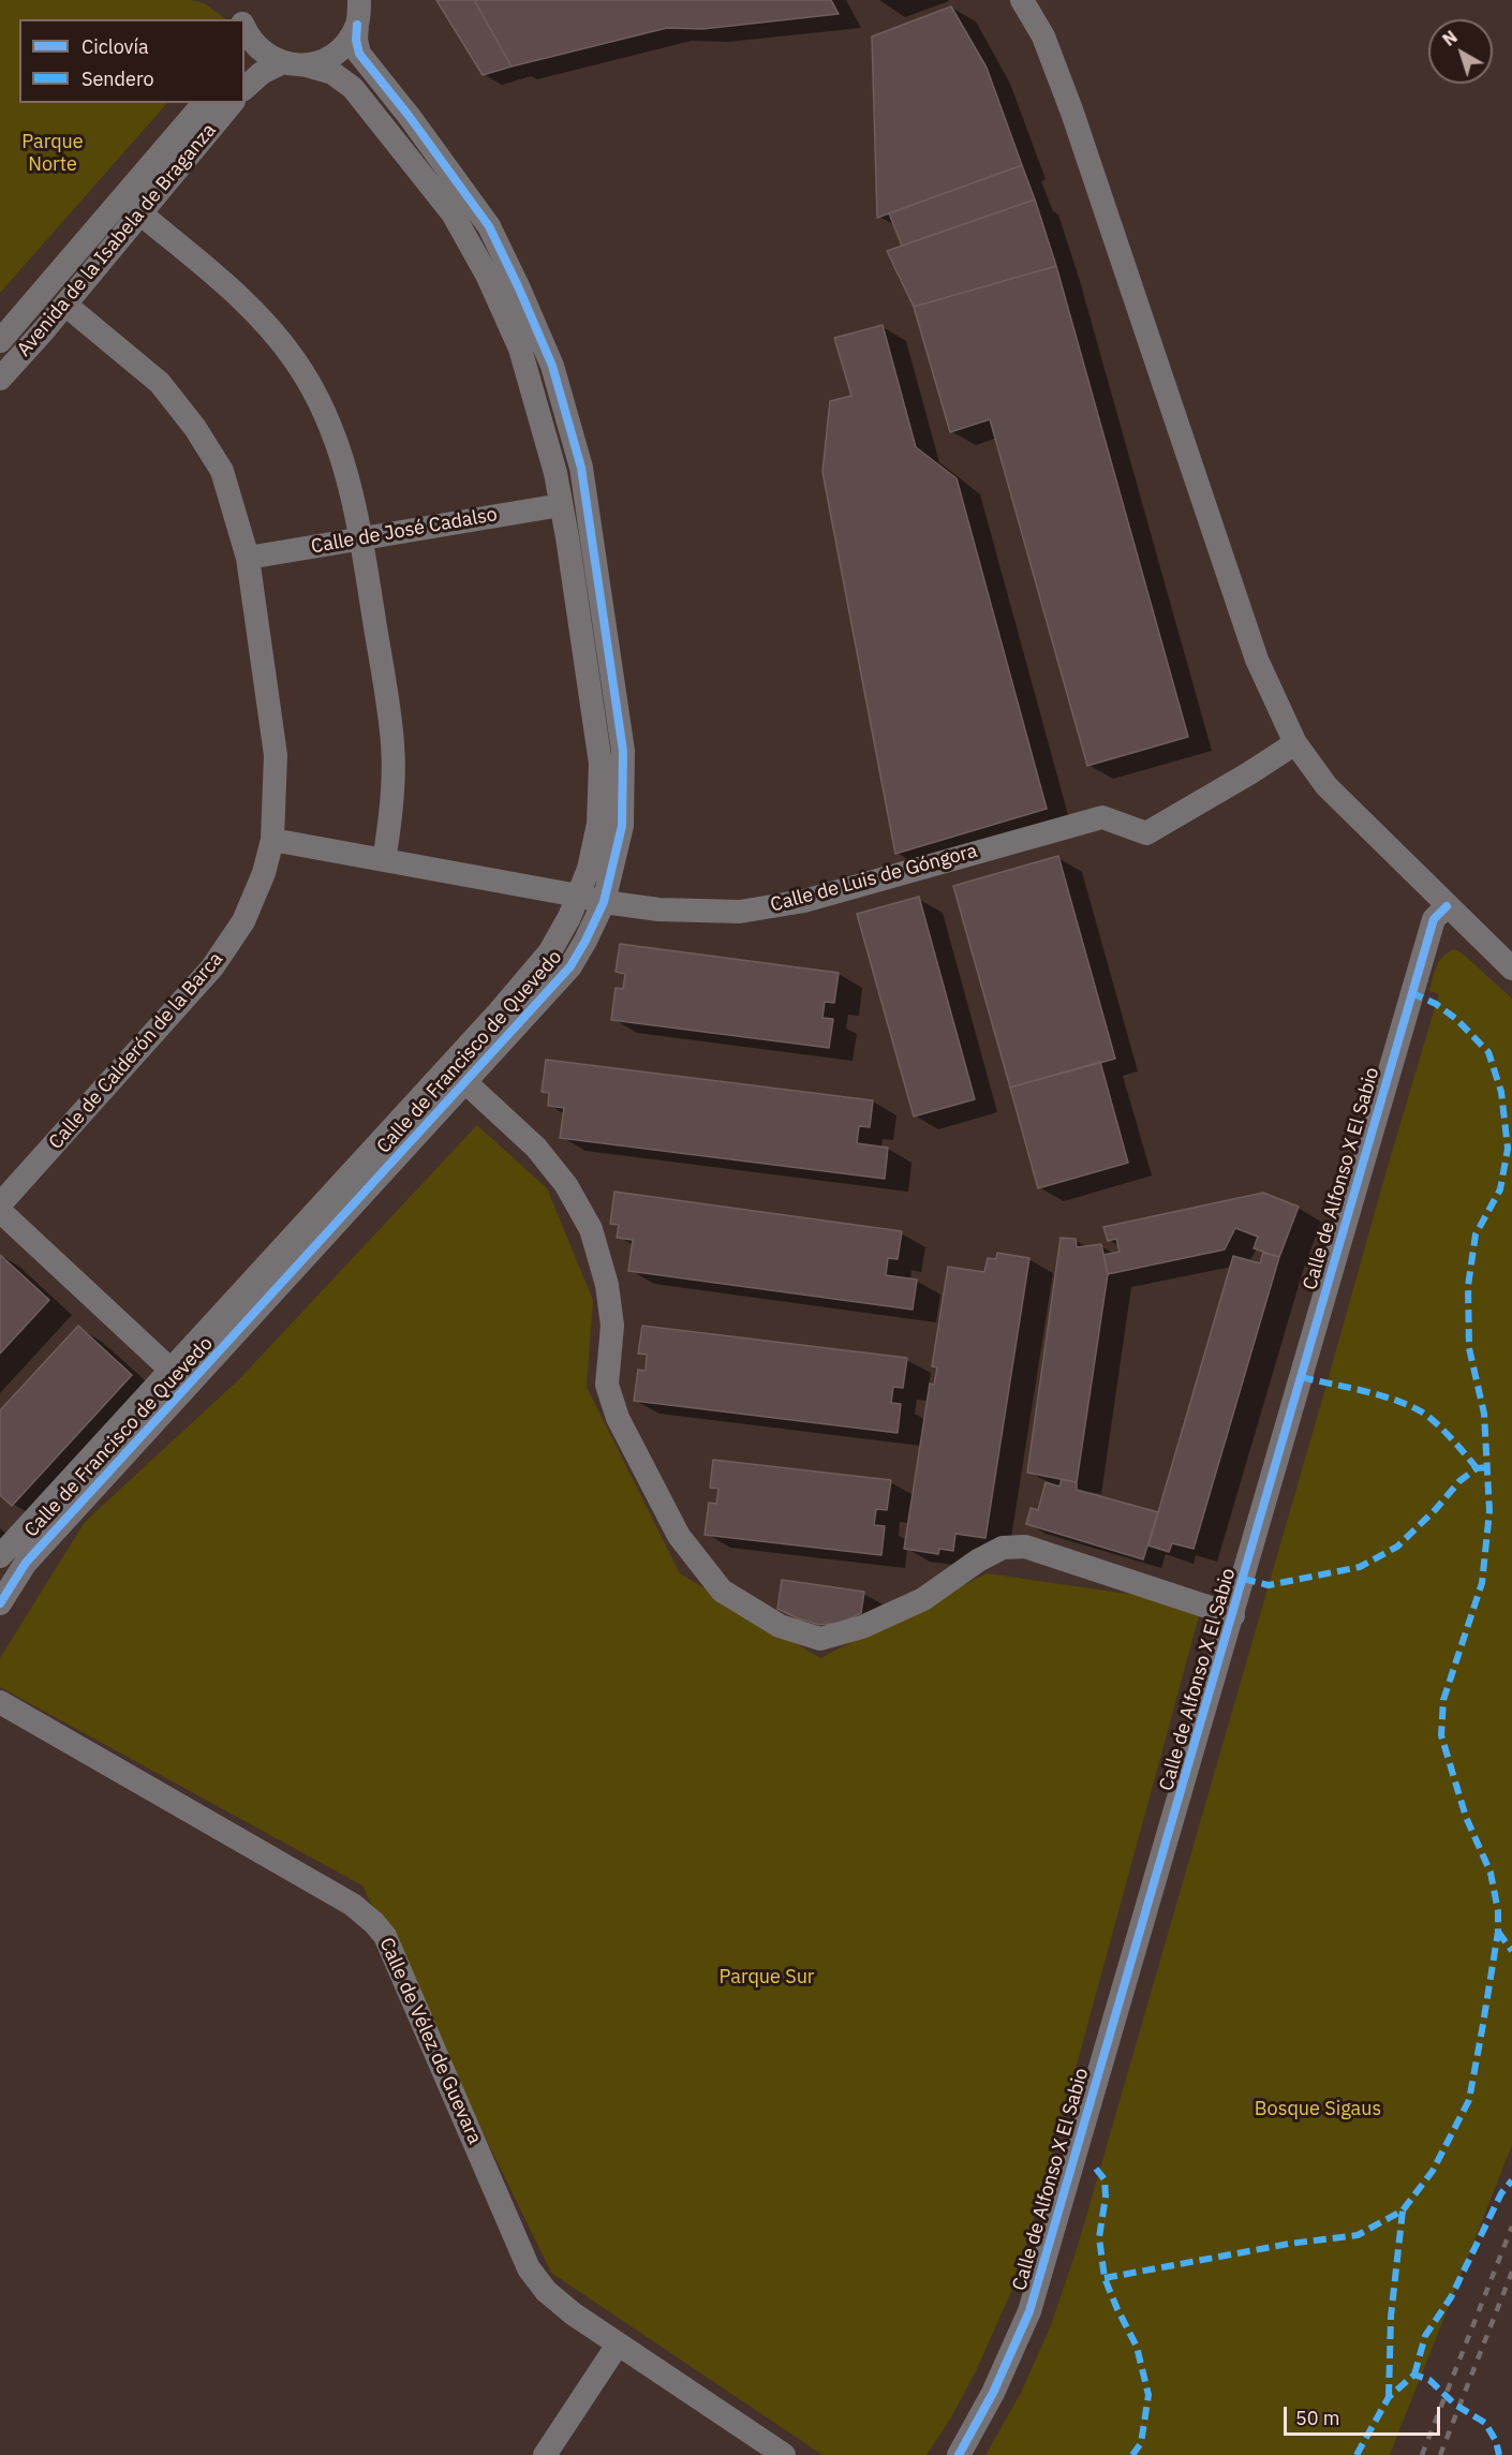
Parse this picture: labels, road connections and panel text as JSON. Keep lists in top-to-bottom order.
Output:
{
  "streets": {
    "street": [
      "Avenida de la Isabela de Braganza",
      "Calle de José Cadalso",
      "Calle de Luis de Góngora",
      "Calle de Calderón de la Barca",
      "Calle de Francisco de Quevedo",
      "Calle de Alfonso X El Sabio",
      "Calle de Vélez de Guevara"
    ]
  },
  "crossings": [
    ["Avenida de la Isabela de Braganza", "Calle de Calderón de la Barca"],
    ["Calle de José Cadalso", "Calle de Calderón de la Barca"],
    ["Calle de José Cadalso", "Calle de Francisco de Quevedo"],
    ["Calle de Luis de Góngora", "Calle de Calderón de la Barca"],
    ["Calle de Luis de Góngora", "Calle de Francisco de Quevedo"]
  ],
  "parks": ["Parque Norte", "Parque Sur", "Bosque Sigaus"],
  "legend": ["Ciclovía", "Sendero"],
  "scale_bar": "50 m",
  "north": "top left"
}
